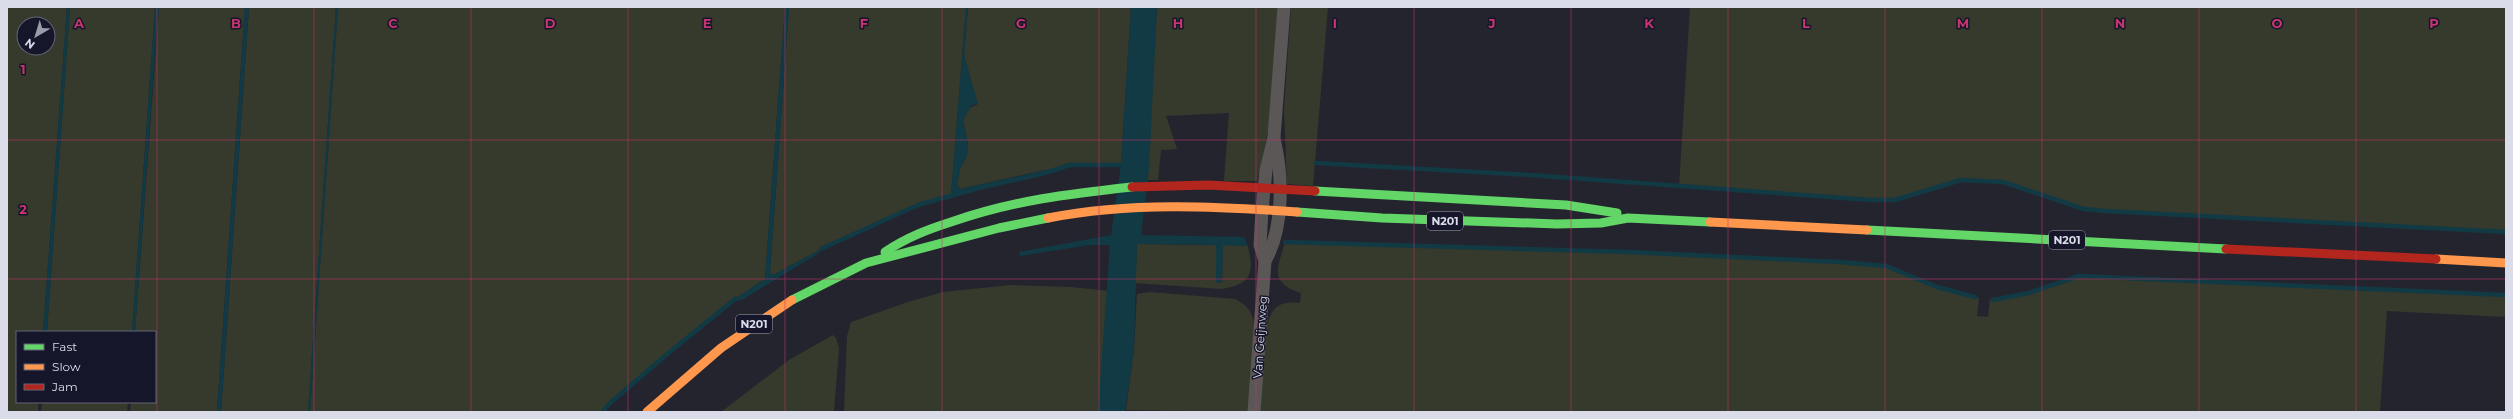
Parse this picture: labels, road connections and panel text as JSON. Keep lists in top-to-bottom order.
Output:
{
  "streets": {
    "main road": ["N201"],
    "street": ["Van Geijnweg"]
  },
  "crossings": [
    ["N201", "Van Geijnweg"]
  ],
  "legend": ["Fast", "Slow", "Jam"],
  "north": "bottom left",
  "grid": {
    "columns": [
      "A",
      "B",
      "C",
      "D",
      "E",
      "F",
      "G",
      "H",
      "I",
      "J",
      "K",
      "L",
      "M",
      "N",
      "O",
      "P"
    ],
    "rows": ["1", "2"]
  }
}
